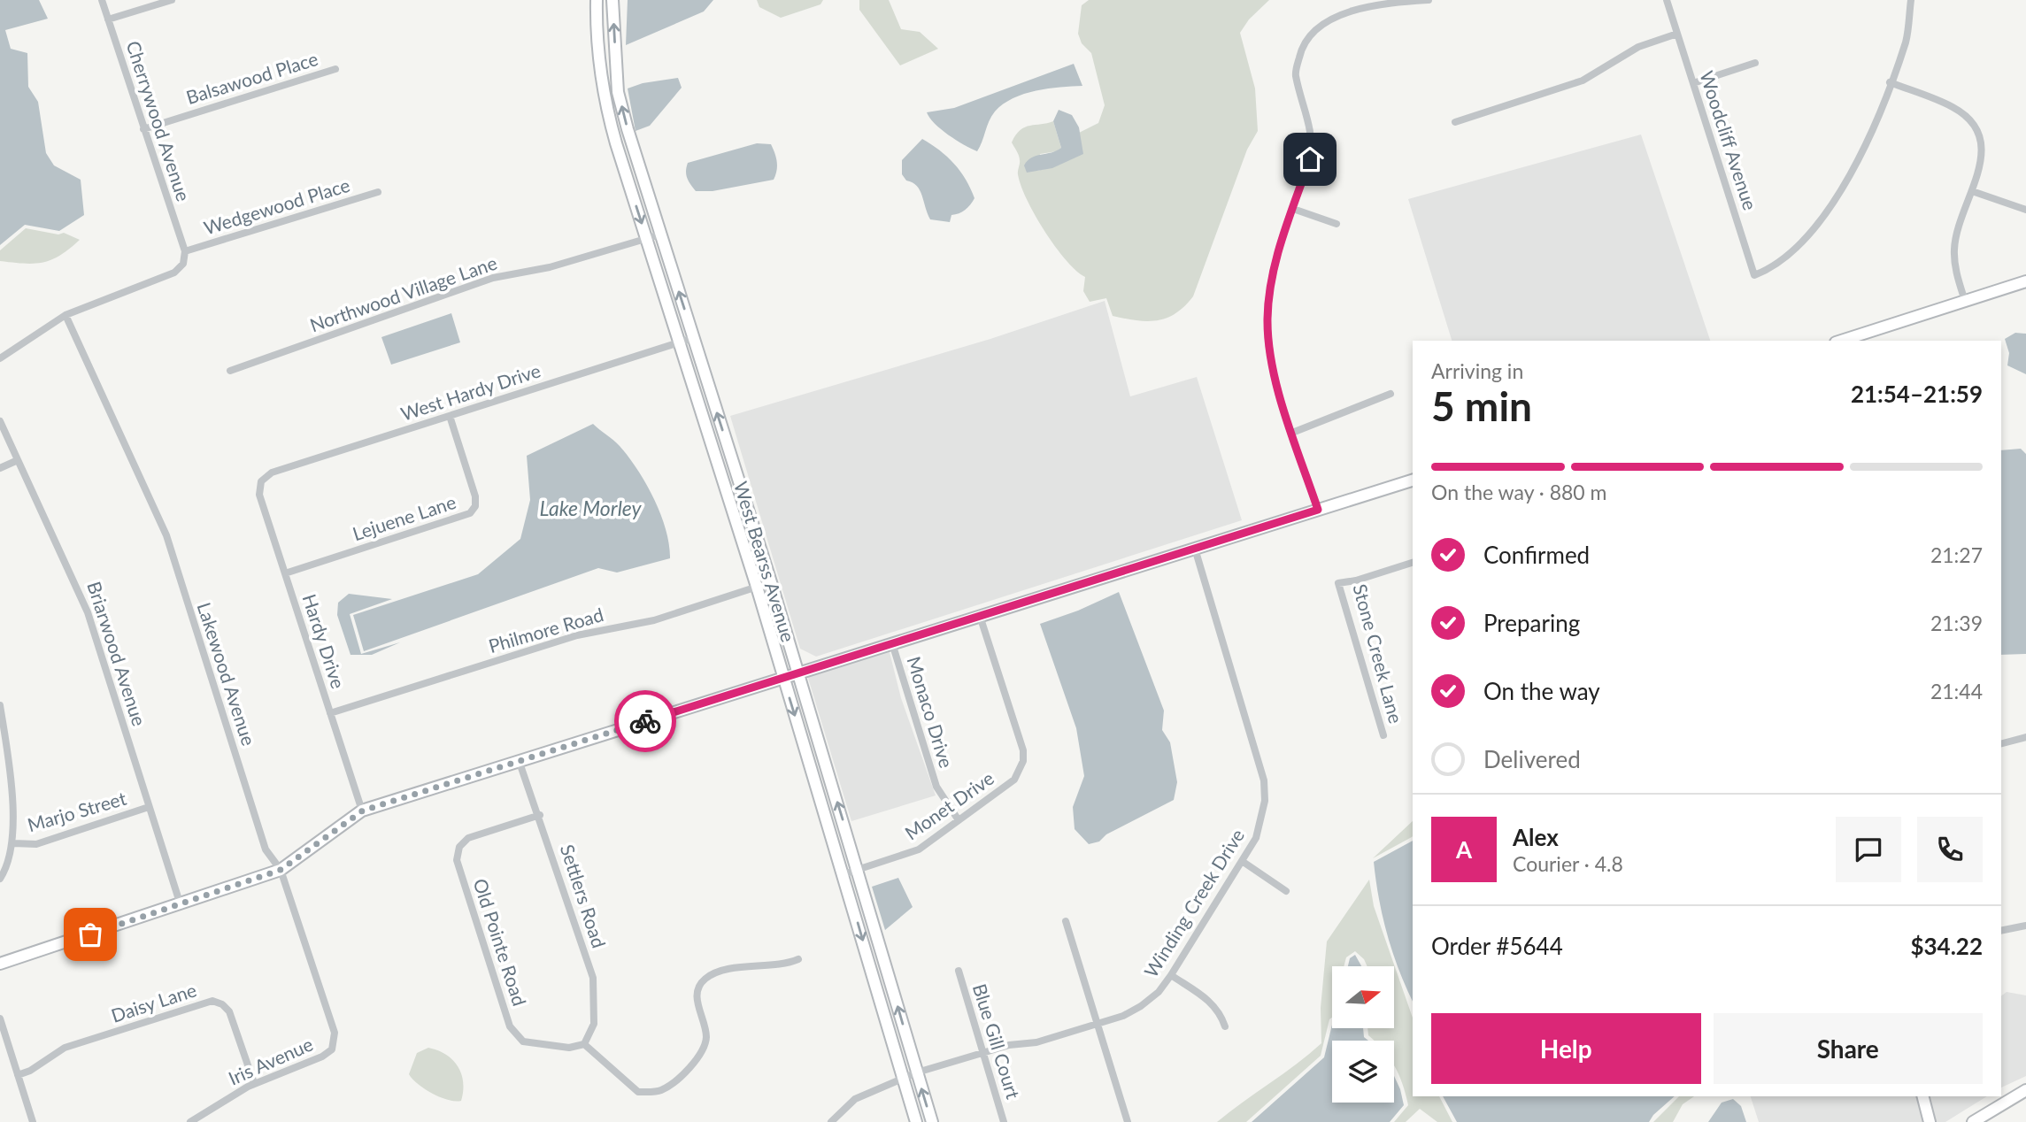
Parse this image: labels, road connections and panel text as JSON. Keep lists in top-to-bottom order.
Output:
{
  "streets": {
    "main road": ["West Bearss Avenue"],
    "street": [
      "Balsawood Place",
      "Cherrywood Avenue",
      "Woodcliff Avenue",
      "Wedgewood Place",
      "Northwood Village Lane",
      "West Hardy Drive",
      "Lejuene Lane",
      "Philmore Road",
      "Hardy Drive",
      "Briarwood Avenue",
      "Stone Creek Lane",
      "Lakewood Avenue",
      "Monaco Drive",
      "Monet Drive",
      "Marjo Street",
      "Settlers Road",
      "Winding Creek Drive",
      "Old Pointe Road",
      "Daisy Lane",
      "Blue Gill Court",
      "Iris Avenue"
    ]
  },
  "crossings": [
    ["Balsawood Place", "Cherrywood Avenue"],
    ["Cherrywood Avenue", "Wedgewood Place"],
    ["Northwood Village Lane", "West Bearss Avenue"],
    ["West Hardy Drive", "Lejuene Lane"],
    ["West Hardy Drive", "West Bearss Avenue"],
    ["West Hardy Drive", "Hardy Drive"],
    ["Lejuene Lane", "Hardy Drive"],
    ["West Bearss Avenue", "Philmore Road"],
    ["West Bearss Avenue", "Monet Drive"],
    ["West Bearss Avenue", "Winding Creek Drive"],
    ["Philmore Road", "Hardy Drive"],
    ["Briarwood Avenue", "Marjo Street"],
    ["Lakewood Avenue", "Iris Avenue"],
    ["Monaco Drive", "Monet Drive"],
    ["Settlers Road", "Old Pointe Road"],
    ["Winding Creek Drive", "Blue Gill Court"],
    ["Daisy Lane", "Iris Avenue"]
  ],
  "water": ["Lake Morley"],
  "north": "right",
  "page": {
    "heading": ["5 min", "Arriving in", "21:54–21:59"],
    "panel": [
      "Alex",
      "Courier · 4.8",
      "Order #5644",
      "$34.22"
    ],
    "bar": "On the way · 880 m",
    "list": [
      ["Confirmed", "21:27"],
      ["Preparing", "21:39"],
      ["On the way", "21:44"],
      "Delivered"
    ],
    "round": "A",
    "buttons": ["Help", "Share"]
  }
}
